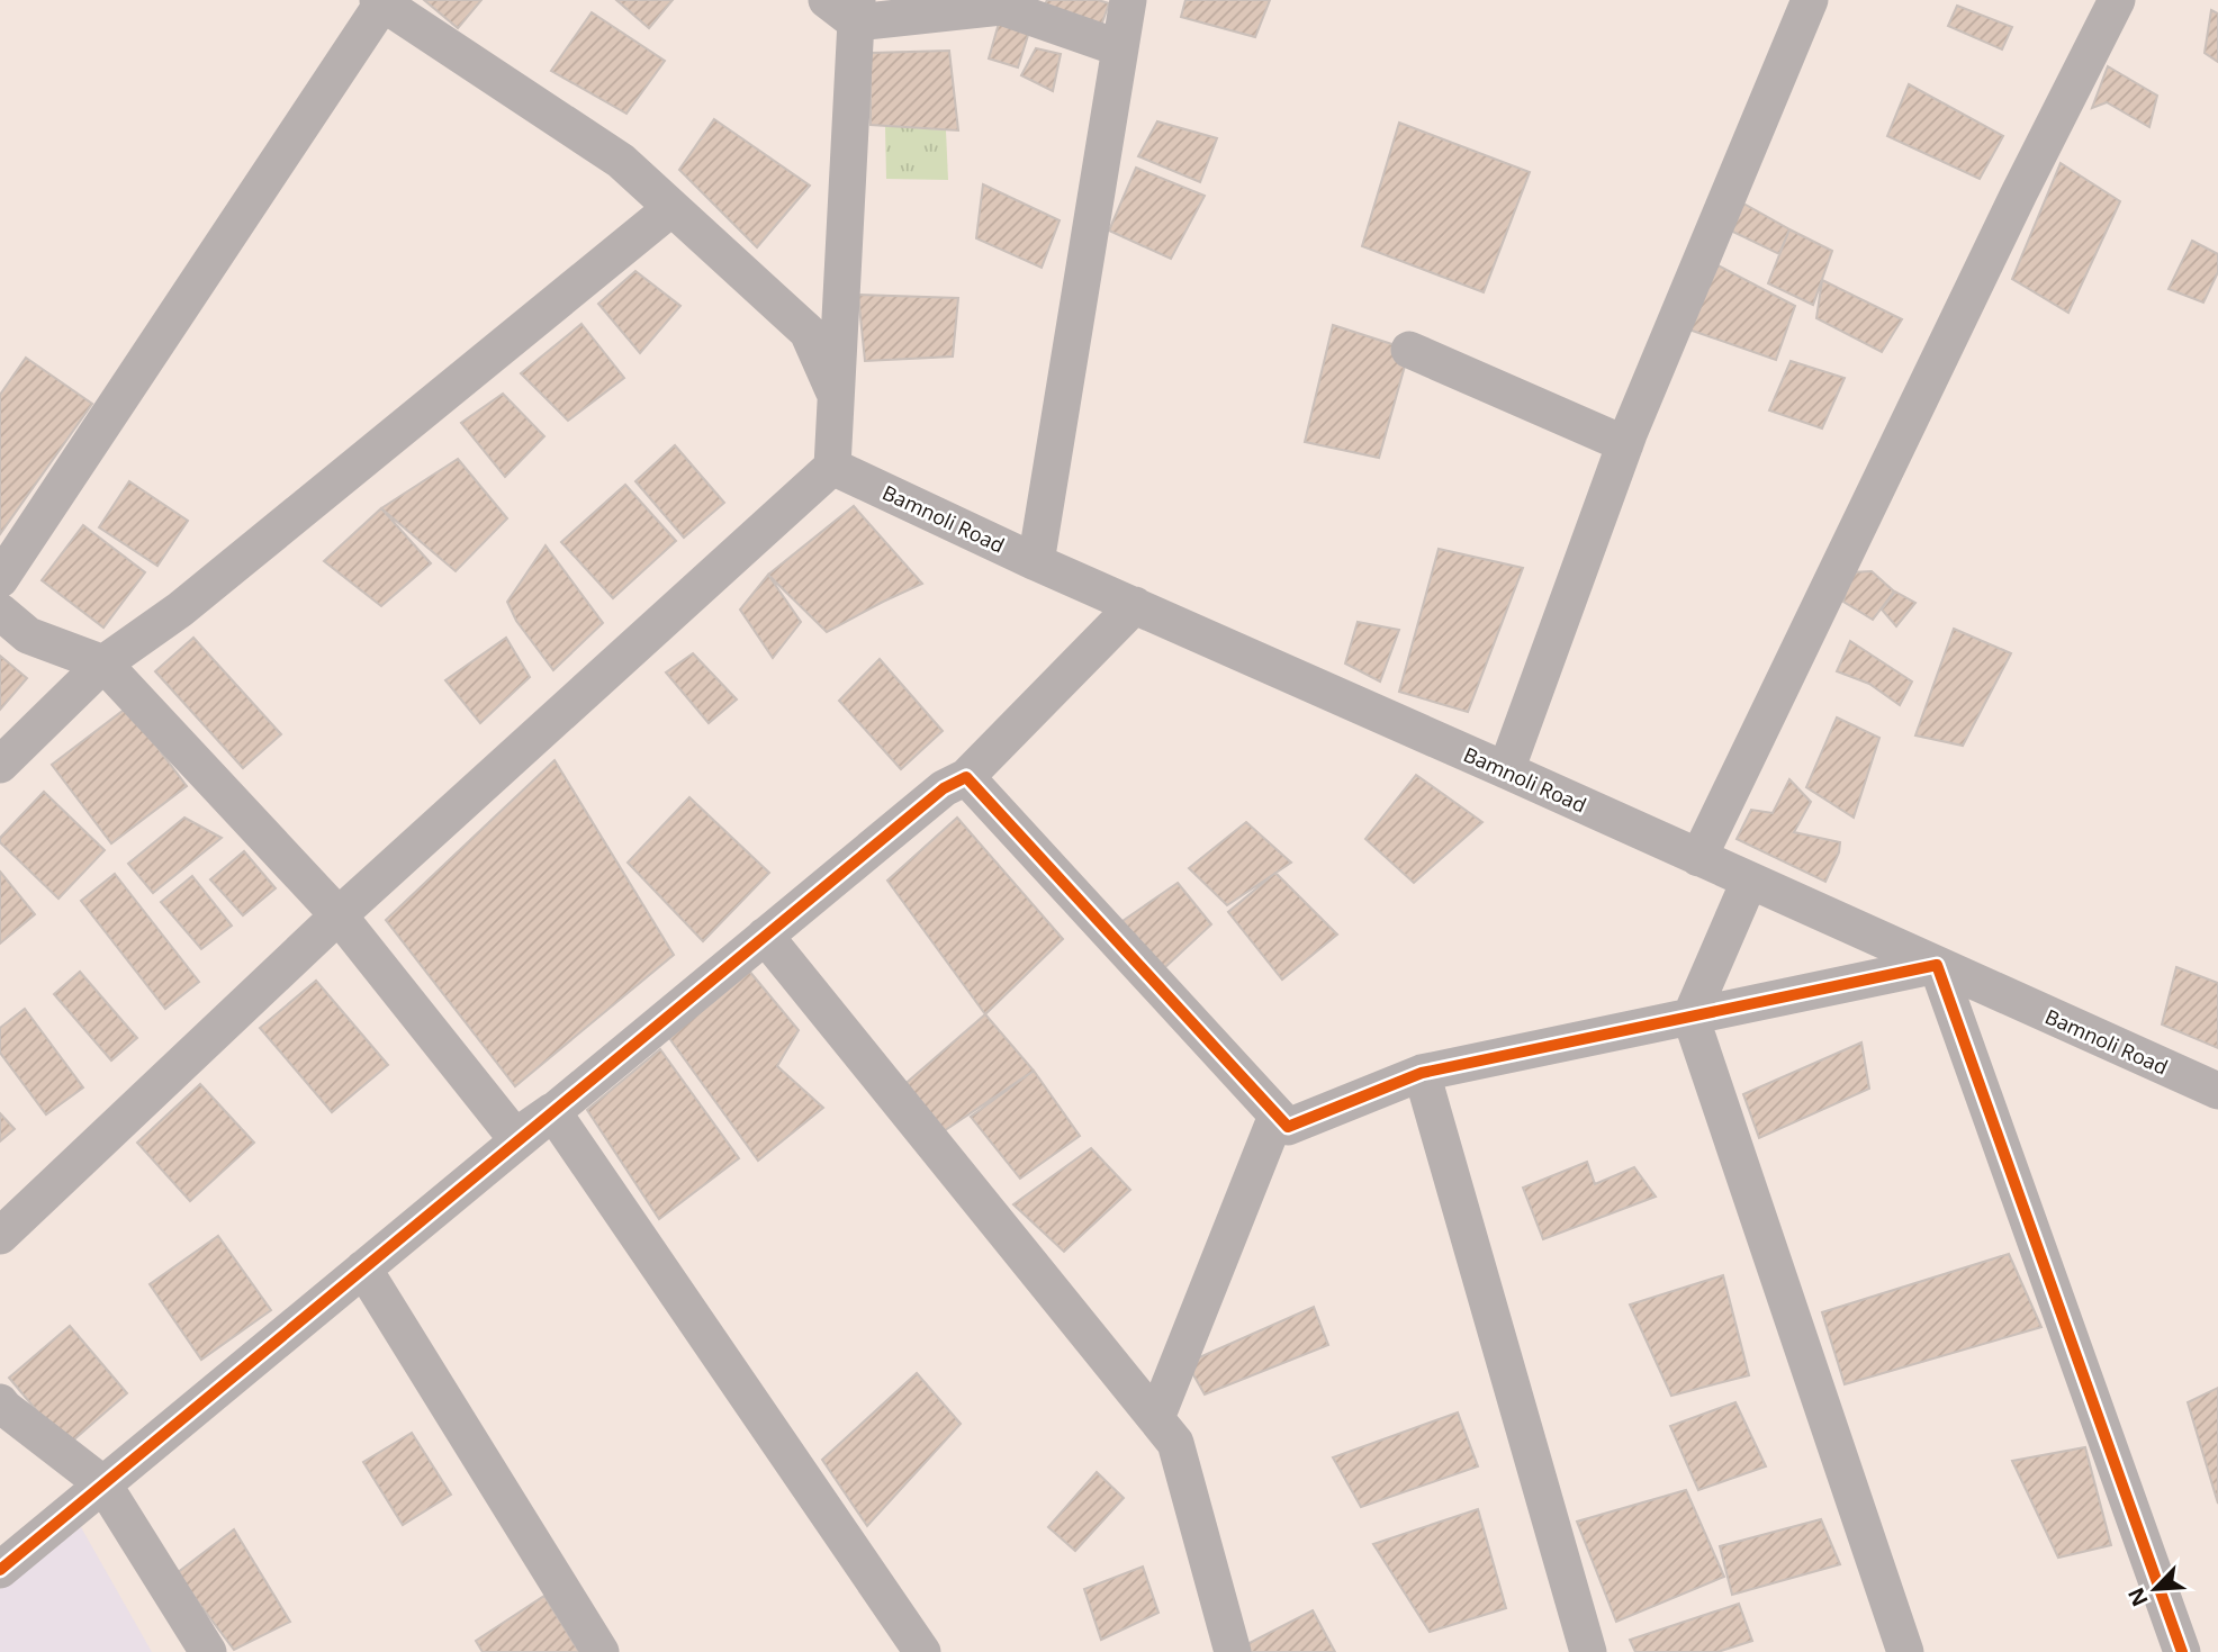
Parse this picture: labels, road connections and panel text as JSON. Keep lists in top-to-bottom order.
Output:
{
  "streets": {
    "street": ["Bamnoli Road"]
  },
  "north": "bottom left"
}
